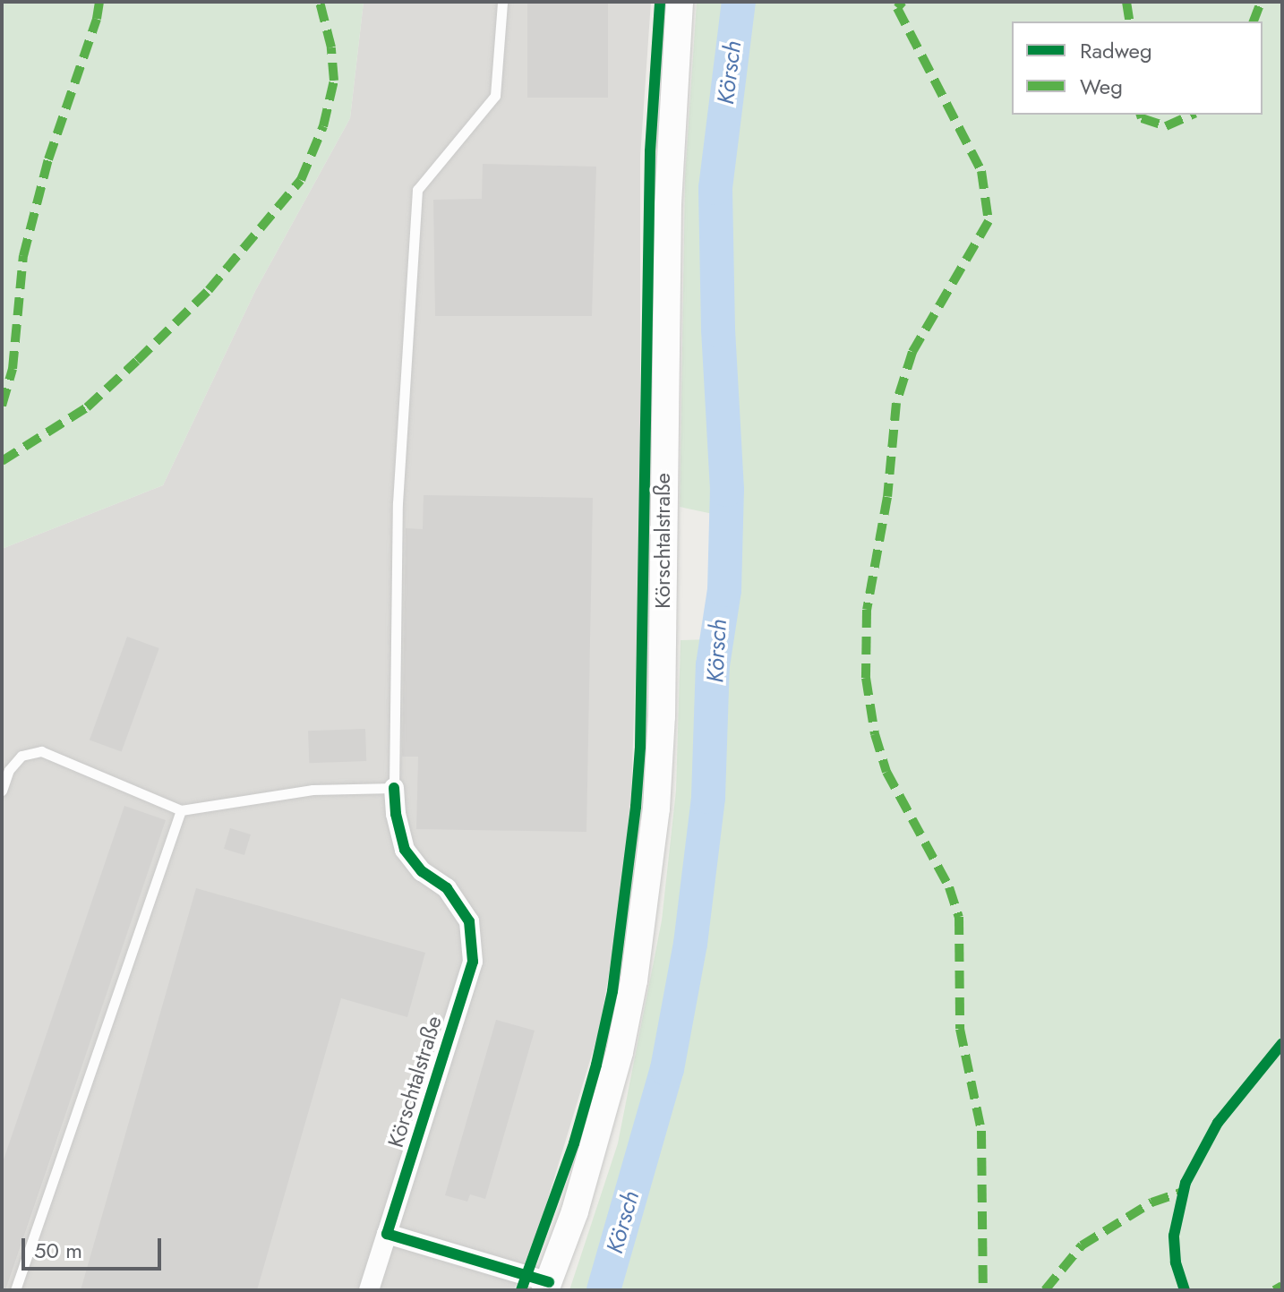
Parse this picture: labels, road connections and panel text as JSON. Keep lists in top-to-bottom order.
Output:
{
  "streets": {
    "main road": ["Körschtalstraße"]
  },
  "water": ["Körsch"],
  "legend": ["Radweg", "Weg"],
  "scale_bar": "50 m"
}
